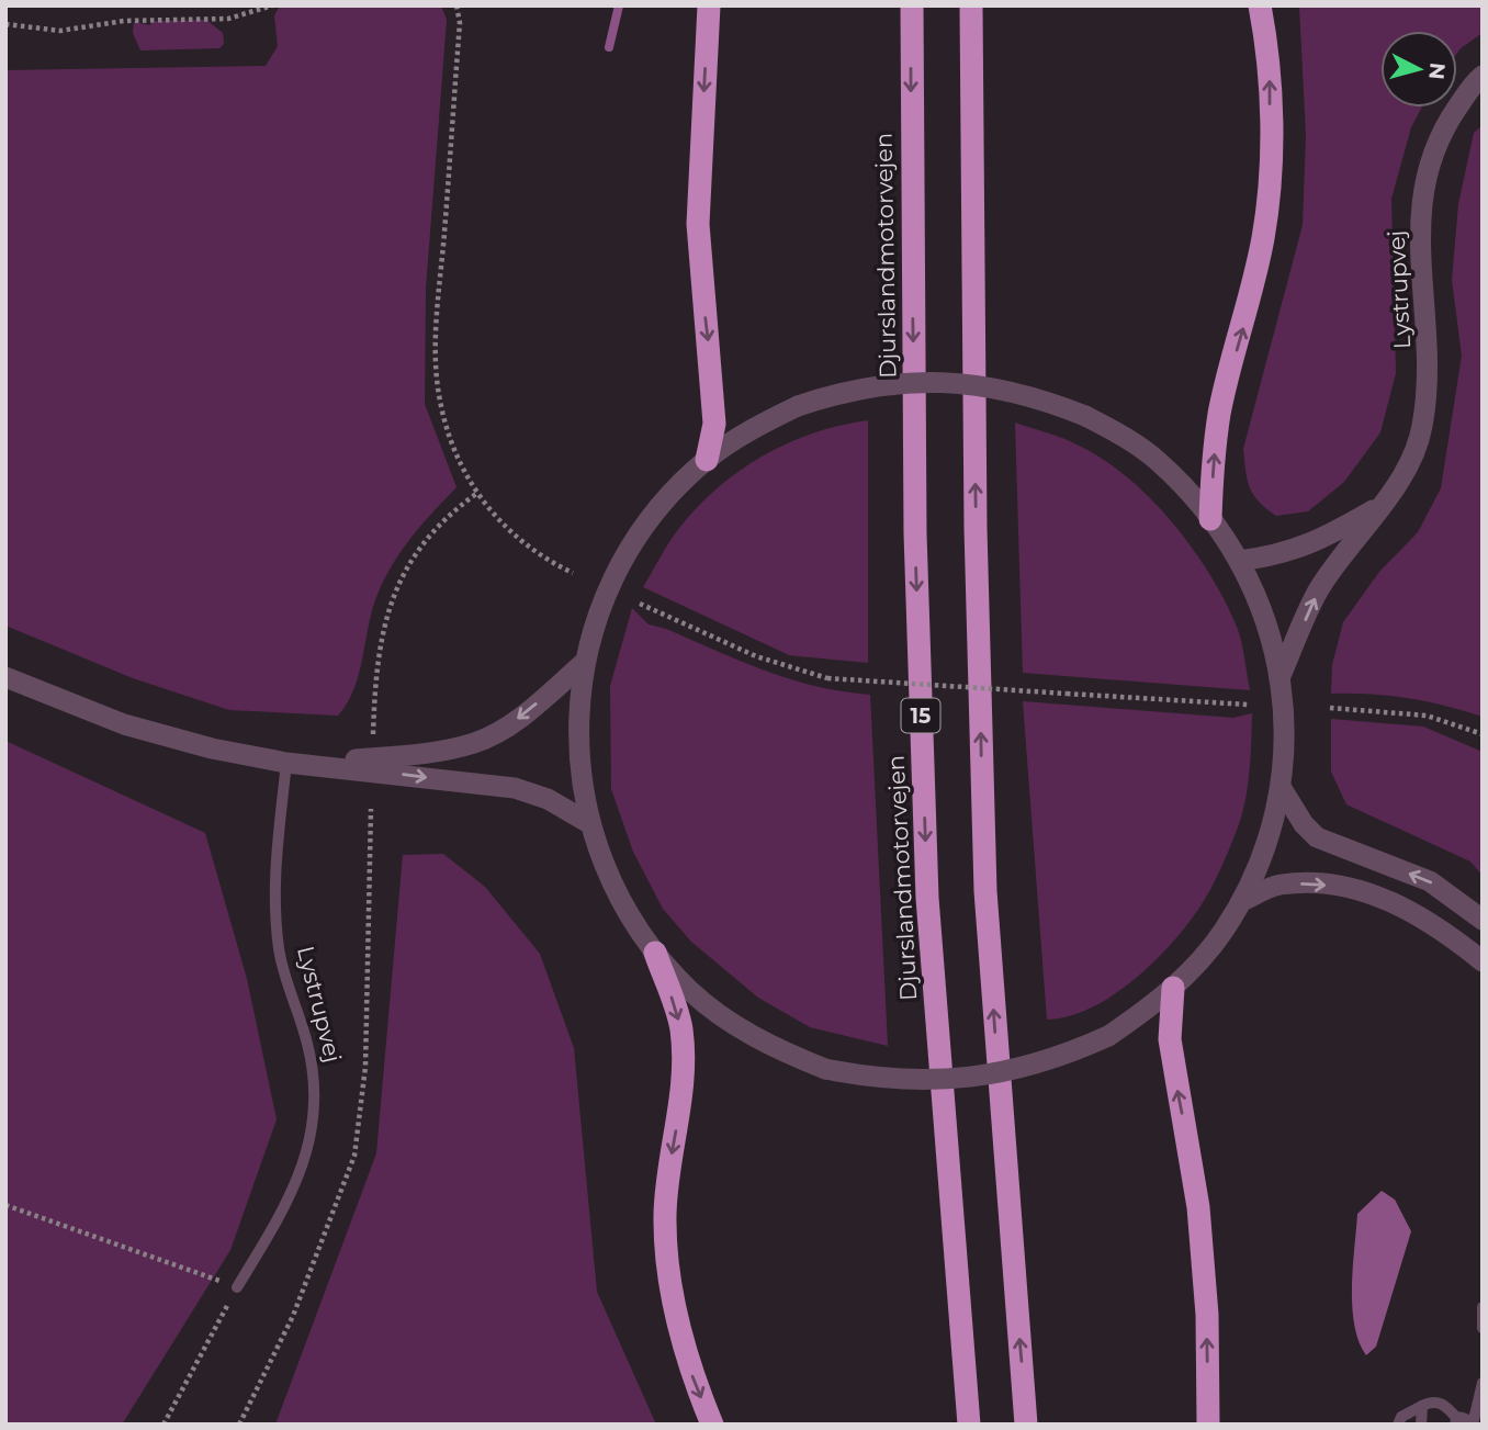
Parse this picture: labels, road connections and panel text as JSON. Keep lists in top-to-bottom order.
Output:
{
  "streets": {
    "highway": ["Djurslandmotorvejen", "15"],
    "street": ["Lystrupvej"]
  },
  "north": "right"
}
